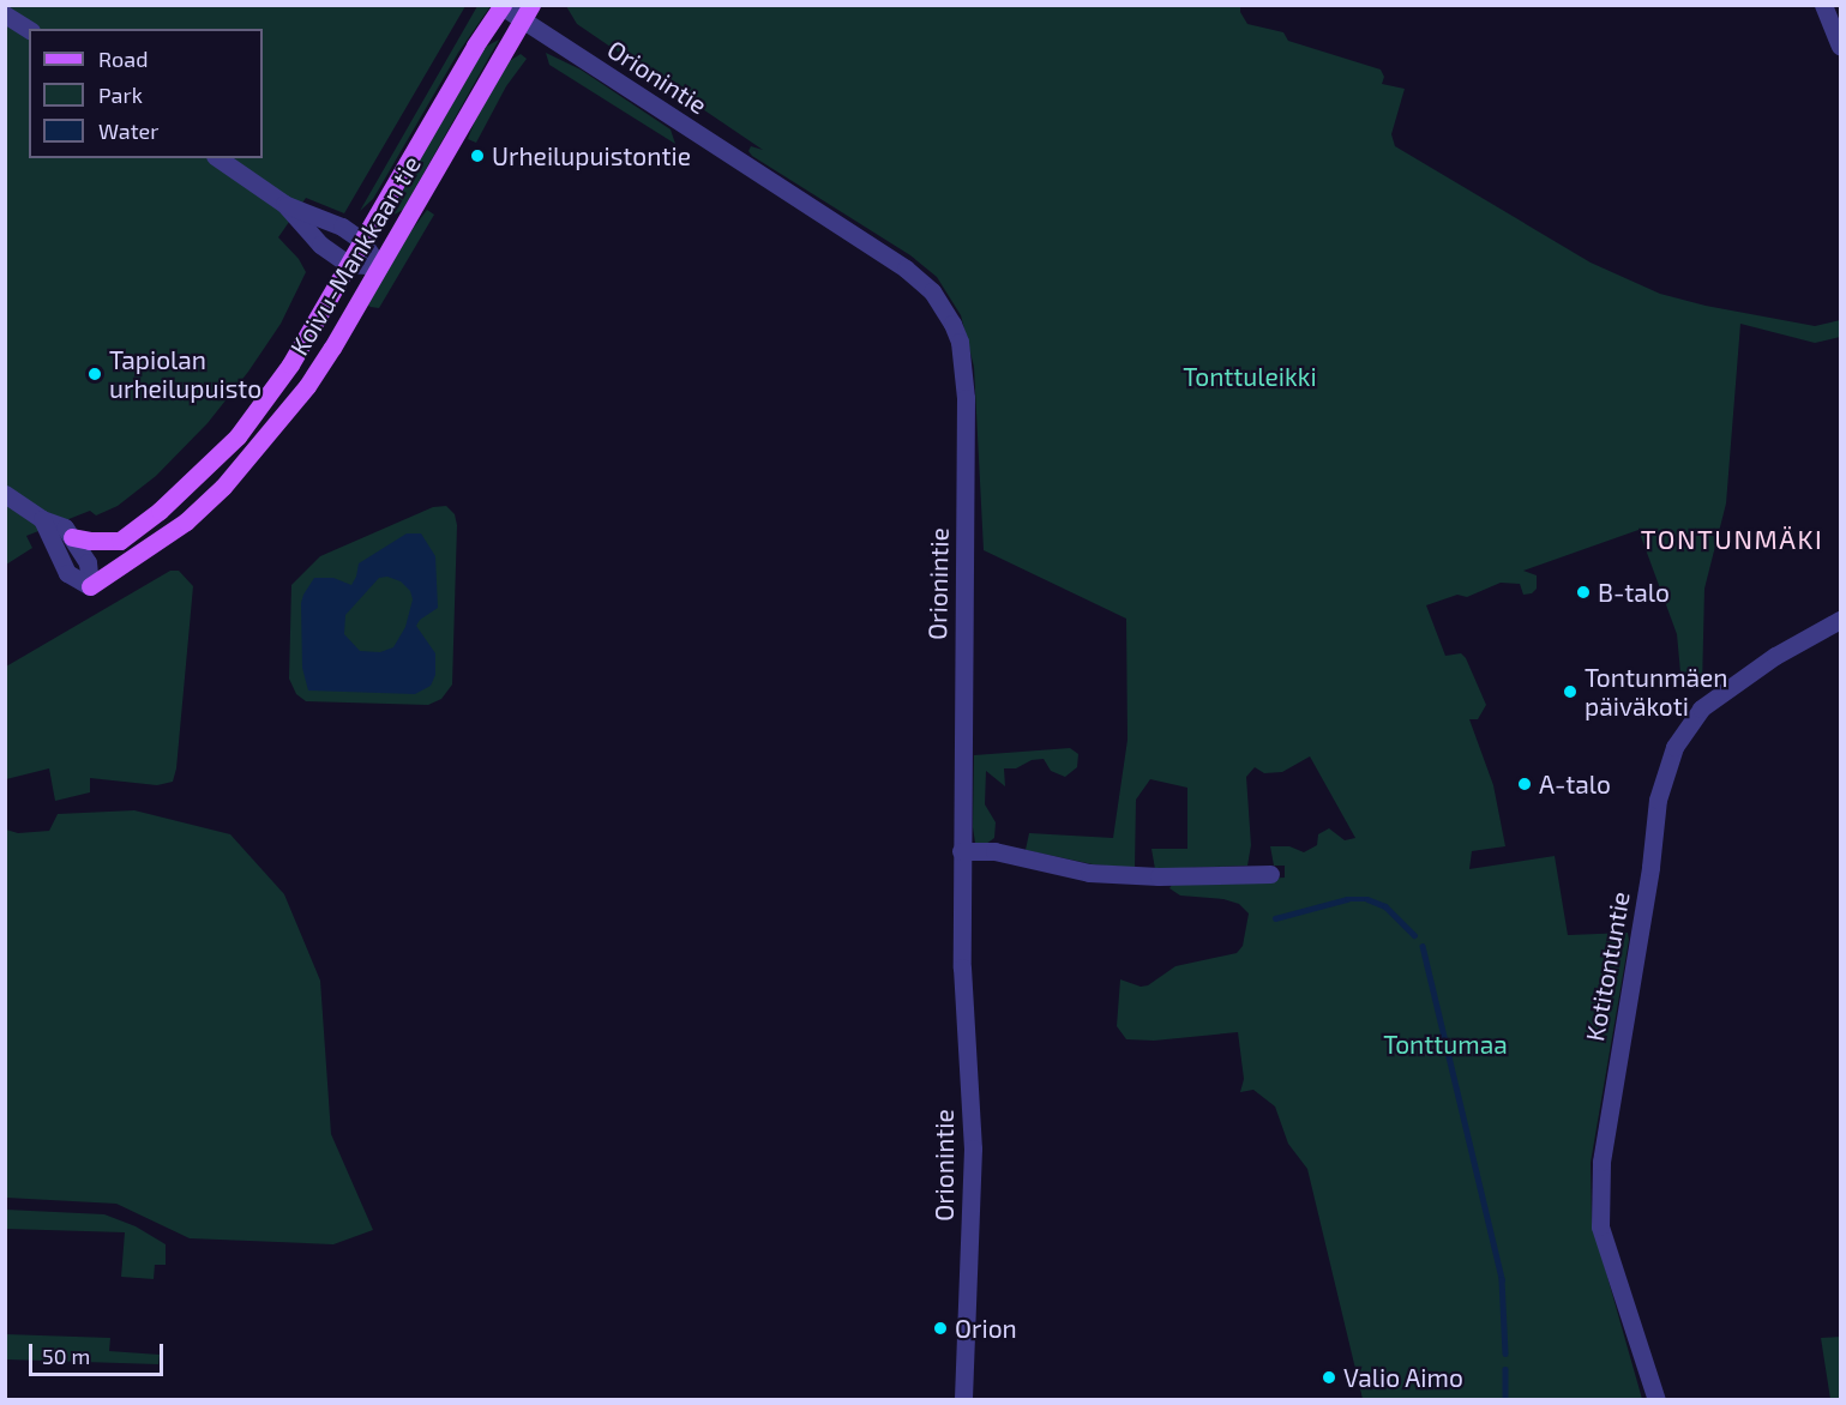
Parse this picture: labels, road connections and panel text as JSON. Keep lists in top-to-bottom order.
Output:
{
  "streets": {
    "main road": ["Koivu-Mankkaan tie"],
    "street": ["Orionintie", "Kotitontuntie"]
  },
  "crossings": [
    ["Orionintie", "Koivu-Mankkaan tie"]
  ],
  "districts": ["TONTUNMÄKI"],
  "parks": ["Tonttuleikki", "Tonttumaa"],
  "places": [
    "Urheilupuistontie",
    "Tapiolan urheilupuisto",
    "B-talo",
    "Tontunmäen päiväkoti",
    "A-talo",
    "Orion",
    "Valio Aimo"
  ],
  "legend": ["Road", "Park", "Water"],
  "scale_bar": "50 m"
}
